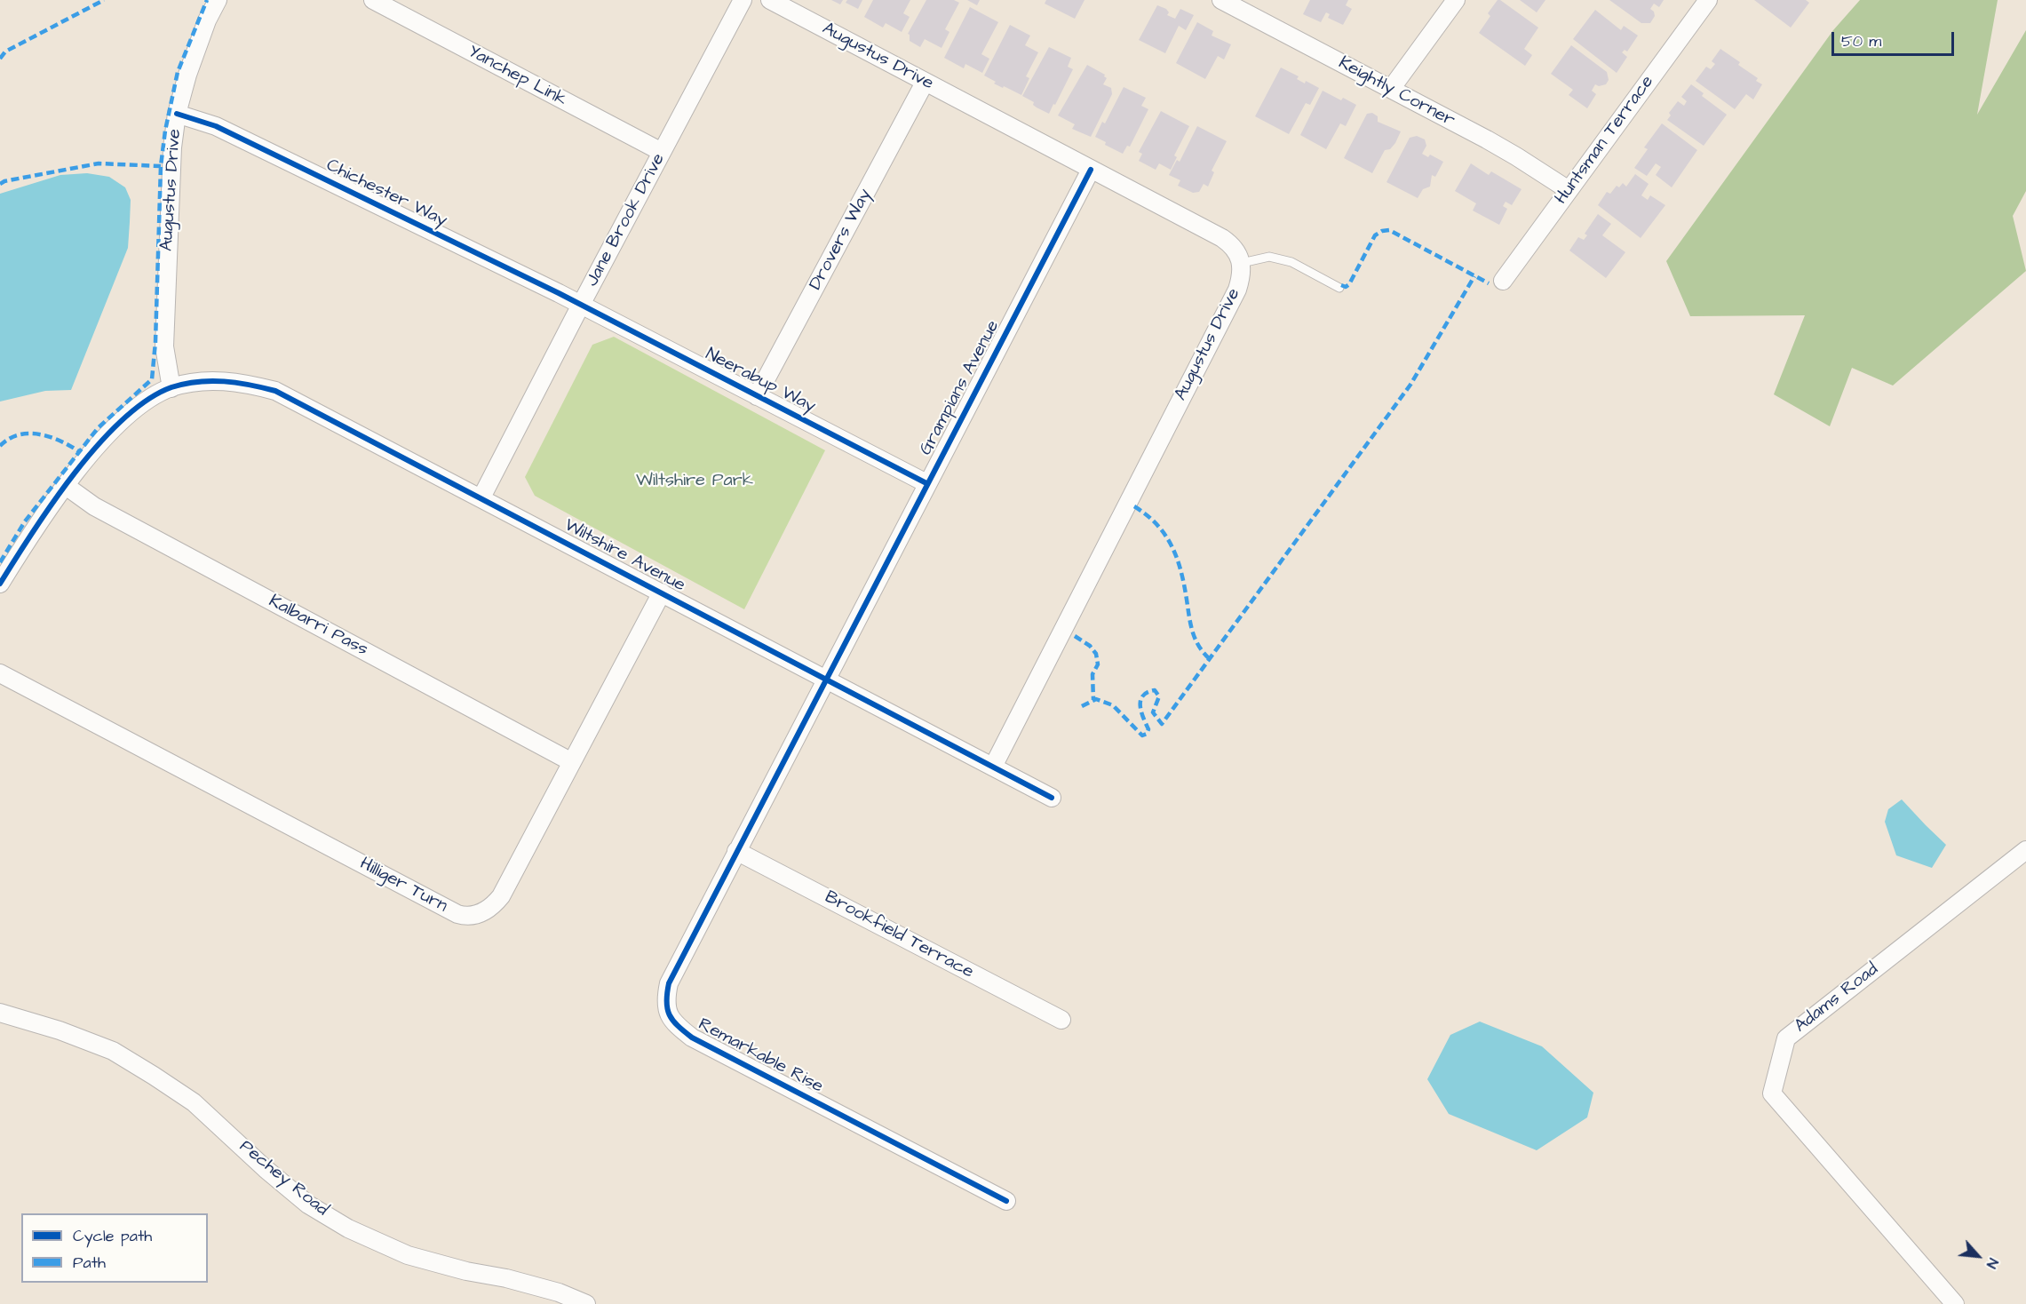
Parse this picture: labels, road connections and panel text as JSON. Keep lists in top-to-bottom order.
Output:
{
  "streets": {
    "street": [
      "Augustus Drive",
      "Yanchep Link",
      "Keightly Corner",
      "Huntsman Terrace",
      "Chichester Way",
      "Jane Brook Drive",
      "Drovers Way",
      "Neerabup Way",
      "Grampians Avenue",
      "Wiltshire Avenue",
      "Kalbarri Pass",
      "Hilliger Turn",
      "Brookfield Terrace",
      "Adams Road",
      "Remarkable Rise",
      "Pechey Road"
    ]
  },
  "crossings": [
    ["Augustus Drive", "Chichester Way"],
    ["Augustus Drive", "Drovers Way"],
    ["Augustus Drive", "Grampians Avenue"],
    ["Augustus Drive", "Wiltshire Avenue"],
    ["Yanchep Link", "Jane Brook Drive"],
    ["Keightly Corner", "Huntsman Terrace"],
    ["Chichester Way", "Jane Brook Drive"],
    ["Chichester Way", "Neerabup Way"],
    ["Jane Brook Drive", "Neerabup Way"],
    ["Jane Brook Drive", "Wiltshire Avenue"],
    ["Drovers Way", "Neerabup Way"],
    ["Neerabup Way", "Grampians Avenue"],
    ["Grampians Avenue", "Wiltshire Avenue"],
    ["Grampians Avenue", "Remarkable Rise"],
    ["Wiltshire Avenue", "Kalbarri Pass"],
    ["Wiltshire Avenue", "Hilliger Turn"],
    ["Wiltshire Avenue", "Remarkable Rise"],
    ["Kalbarri Pass", "Hilliger Turn"],
    ["Brookfield Terrace", "Remarkable Rise"]
  ],
  "parks": ["Wiltshire Park"],
  "legend": ["Cycle path", "Path"],
  "scale_bar": "50 m",
  "north": "bottom right"
}
